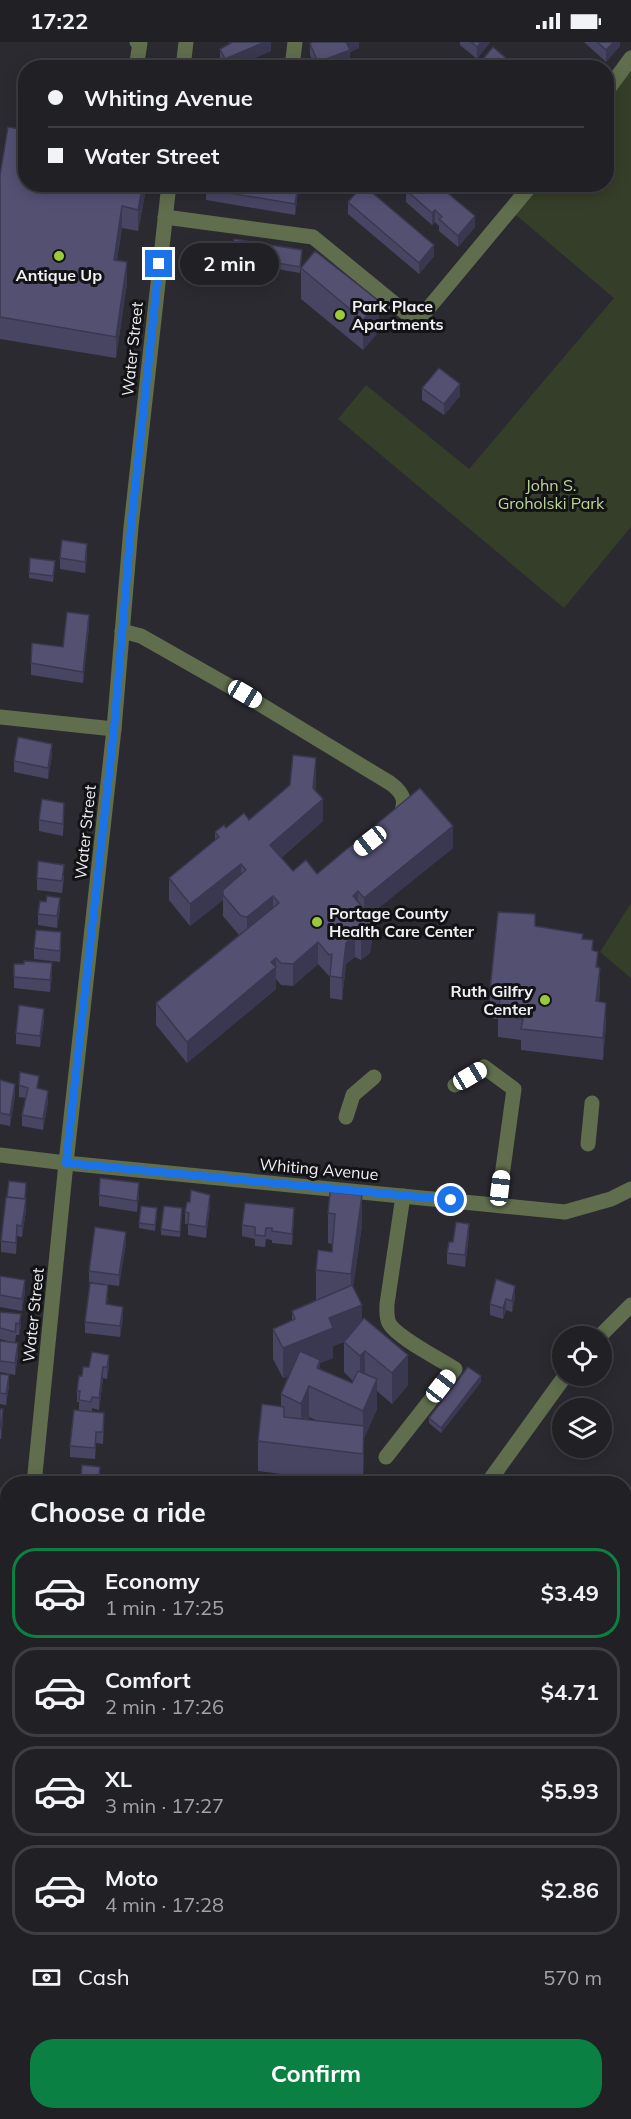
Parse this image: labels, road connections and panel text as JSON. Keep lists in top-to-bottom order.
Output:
{
  "streets": {
    "street": ["Water Street", "Whiting Avenue"]
  },
  "crossings": [
    ["Water Street", "Whiting Avenue"]
  ],
  "parks": ["John S. Groholski Park"],
  "places": [
    "Antique Up",
    "Park Place Apartments",
    "Portage County Health Care Center",
    "Ruth Gilfry Center"
  ],
  "page": {
    "status": "17:22",
    "banner": ["Whiting Avenue", "Water Street"],
    "bubble": "2 min",
    "heading": "Choose a ride",
    "list": [
      {
        "name": "Economy",
        "note": "1 min · 17:25",
        "value": "$3.49"
      },
      {
        "name": "Comfort",
        "note": "2 min · 17:26",
        "value": "$4.71"
      },
      {
        "name": "XL",
        "note": "3 min · 17:27",
        "value": "$5.93"
      },
      {
        "name": "Moto",
        "note": "4 min · 17:28",
        "value": "$2.86"
      }
    ],
    "pay": ["Cash", "570 m"],
    "buttons": "Confirm"
  }
}
